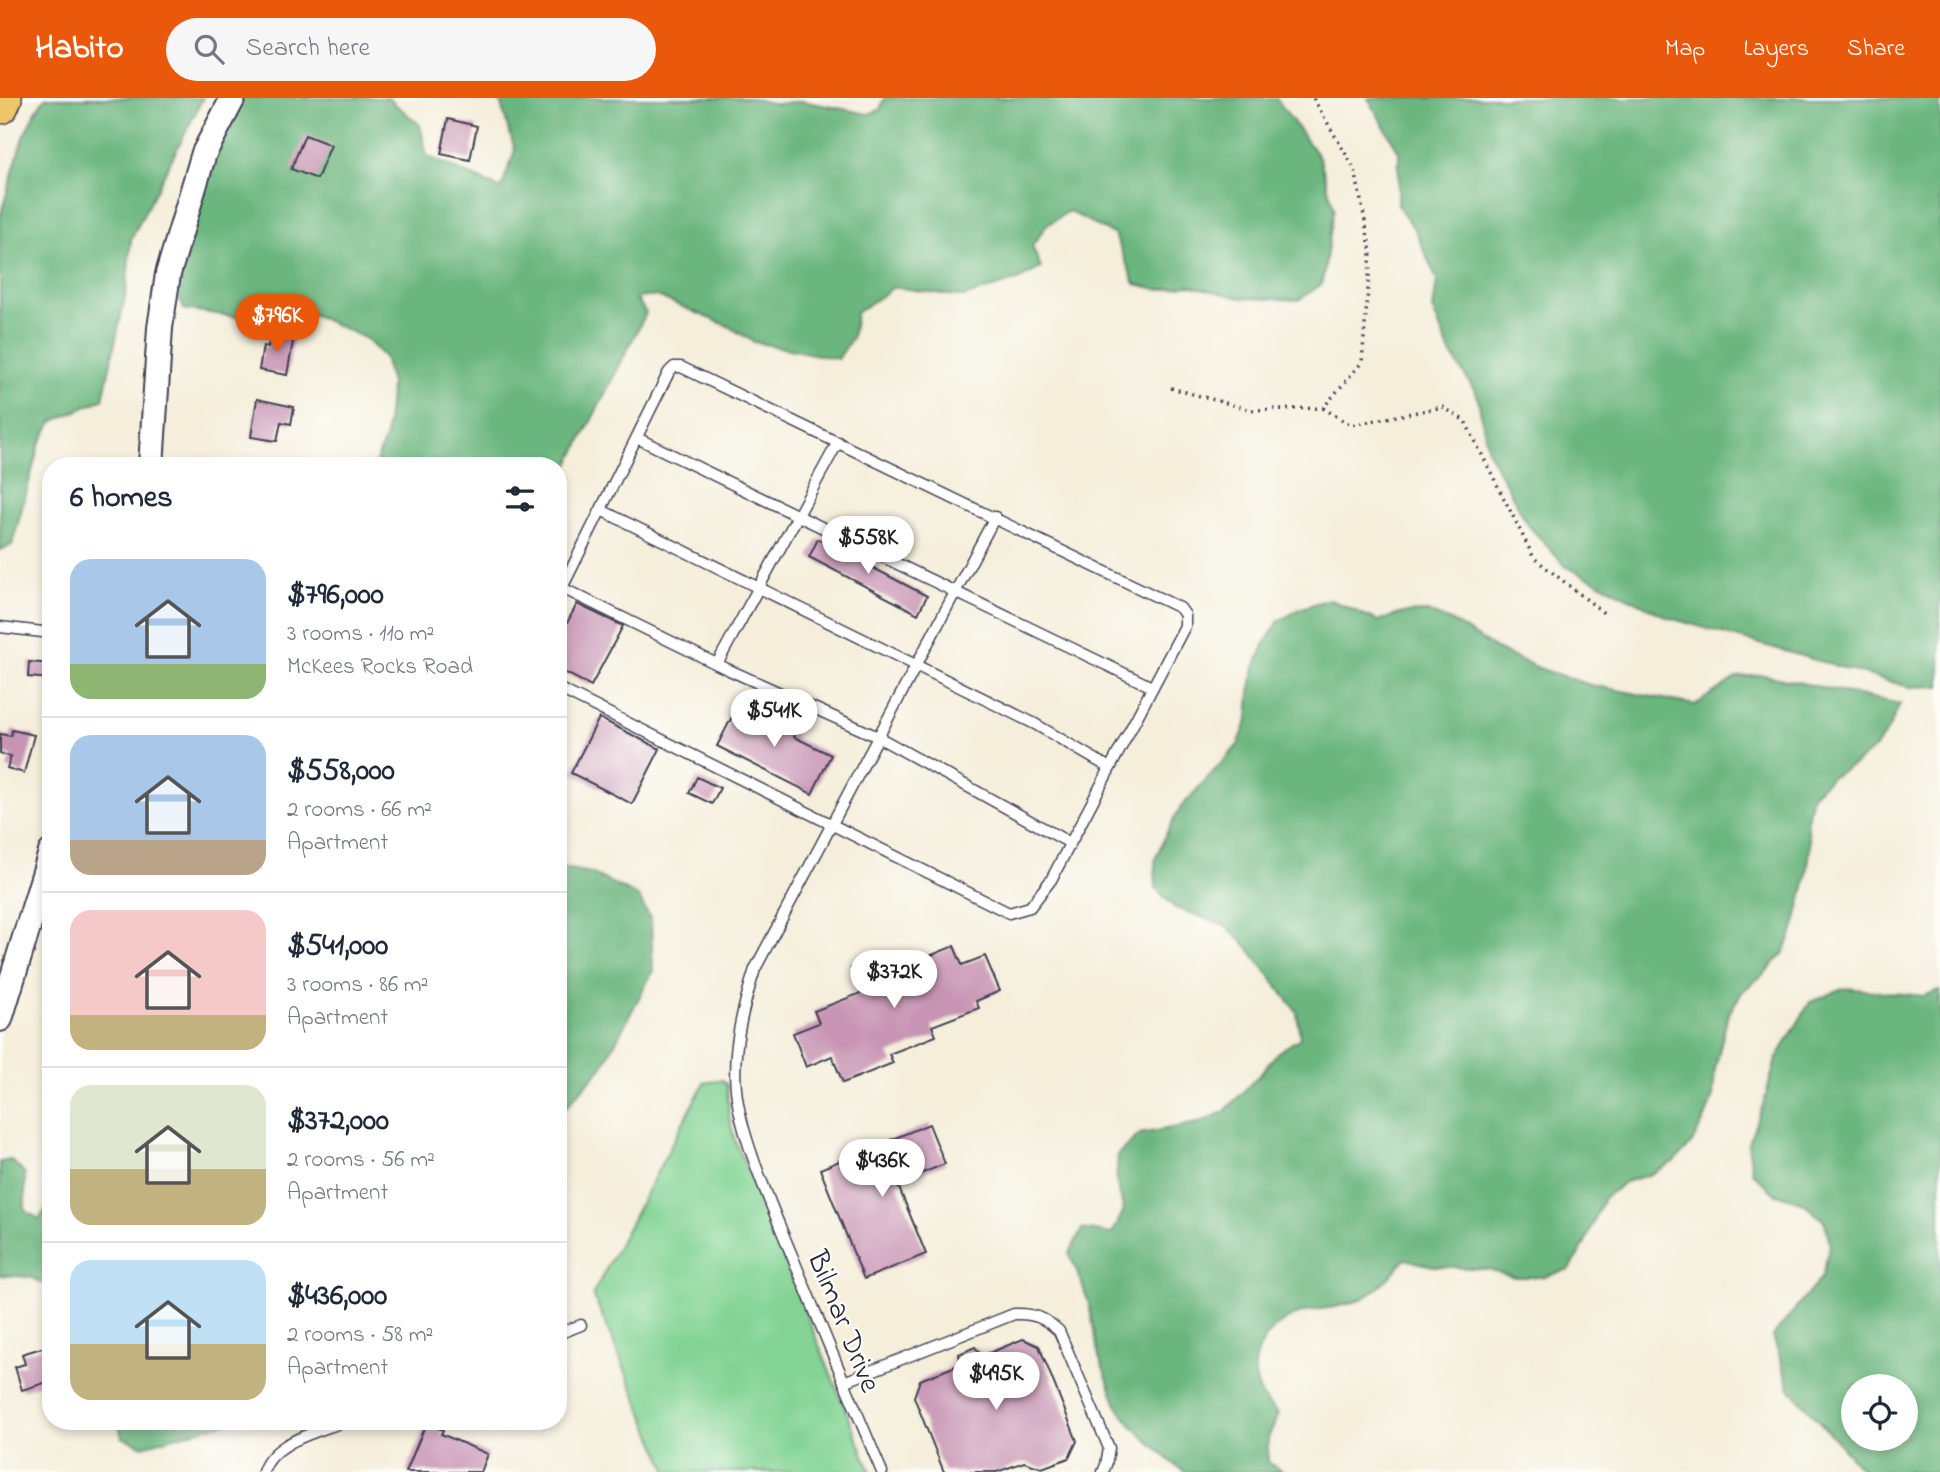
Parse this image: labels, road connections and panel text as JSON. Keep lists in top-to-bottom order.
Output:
{
  "streets": {
    "lane": ["Bilmar Drive"]
  },
  "page": {
    "header": "Habito",
    "search": "Search here",
    "nav": ["Map", "Layers", "Share"],
    "price": [
      "$796K",
      "$558K",
      "$541K",
      "$372K",
      "$436K",
      "$495K"
    ],
    "heading": "6 homes",
    "list": [
      {
        "name": "$796,000",
        "note": "3 rooms · 110 m² · McKees Rocks Road"
      },
      {
        "name": "$558,000",
        "note": "2 rooms · 66 m² · Apartment"
      },
      {
        "name": "$541,000",
        "note": "3 rooms · 86 m² · Apartment"
      },
      {
        "name": "$372,000",
        "note": "2 rooms · 56 m² · Apartment"
      },
      {
        "name": "$436,000",
        "note": "2 rooms · 58 m² · Apartment"
      }
    ]
  }
}
